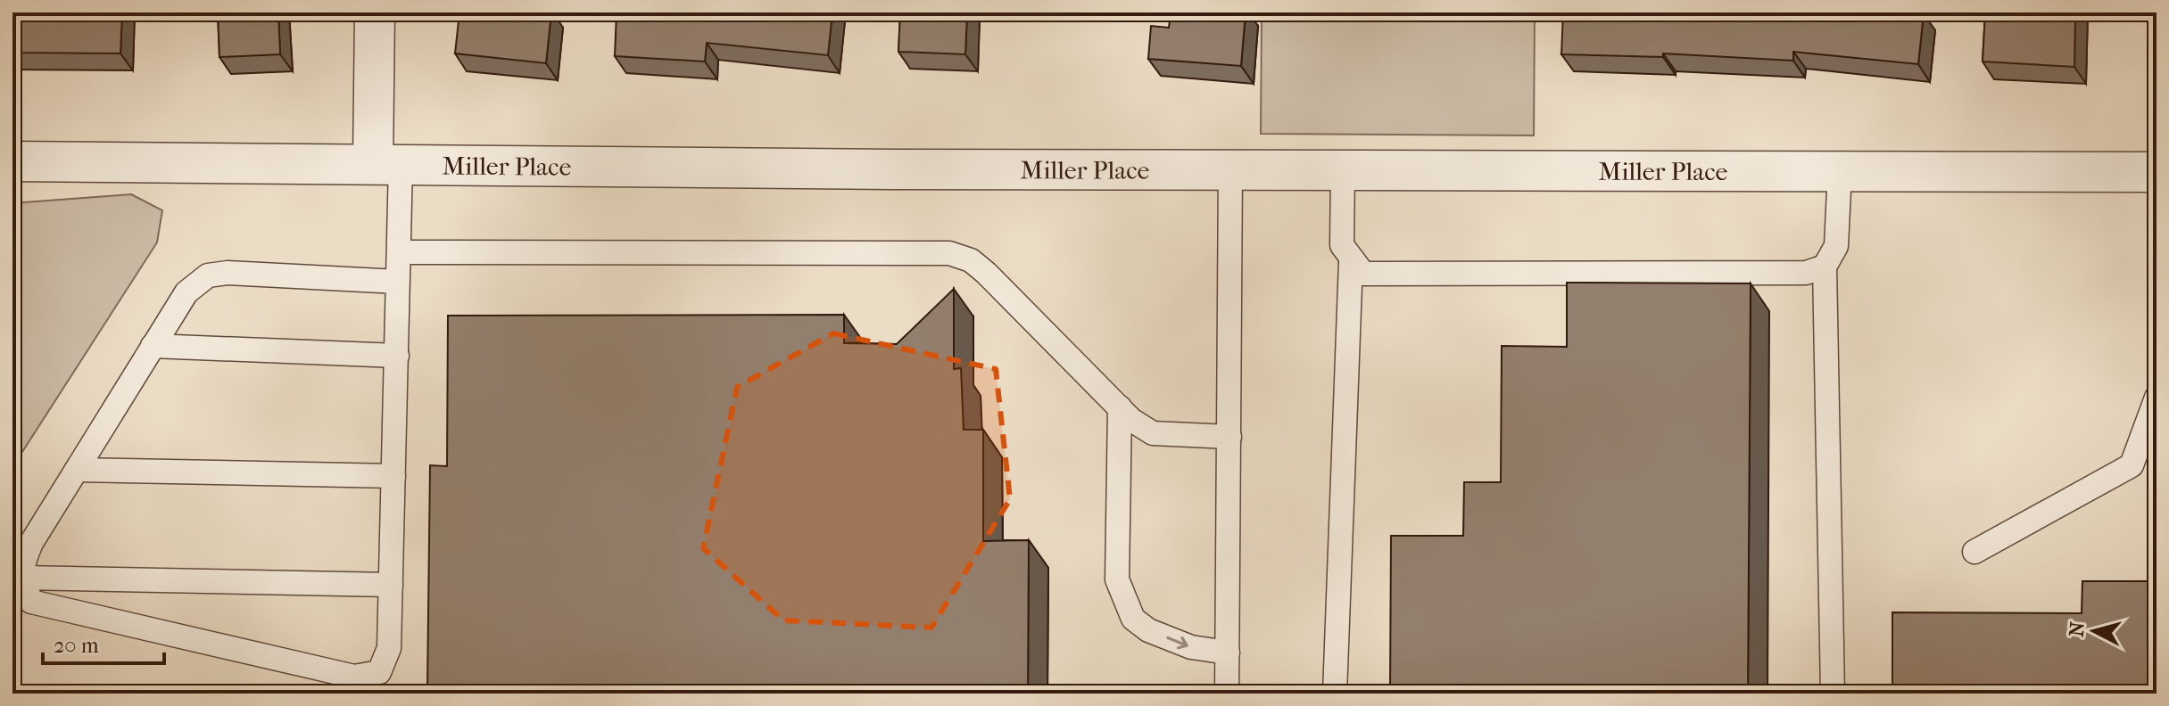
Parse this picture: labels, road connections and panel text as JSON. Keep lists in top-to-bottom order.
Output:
{
  "streets": {
    "street": ["Miller Place"]
  },
  "scale_bar": "20 m",
  "north": "left"
}
